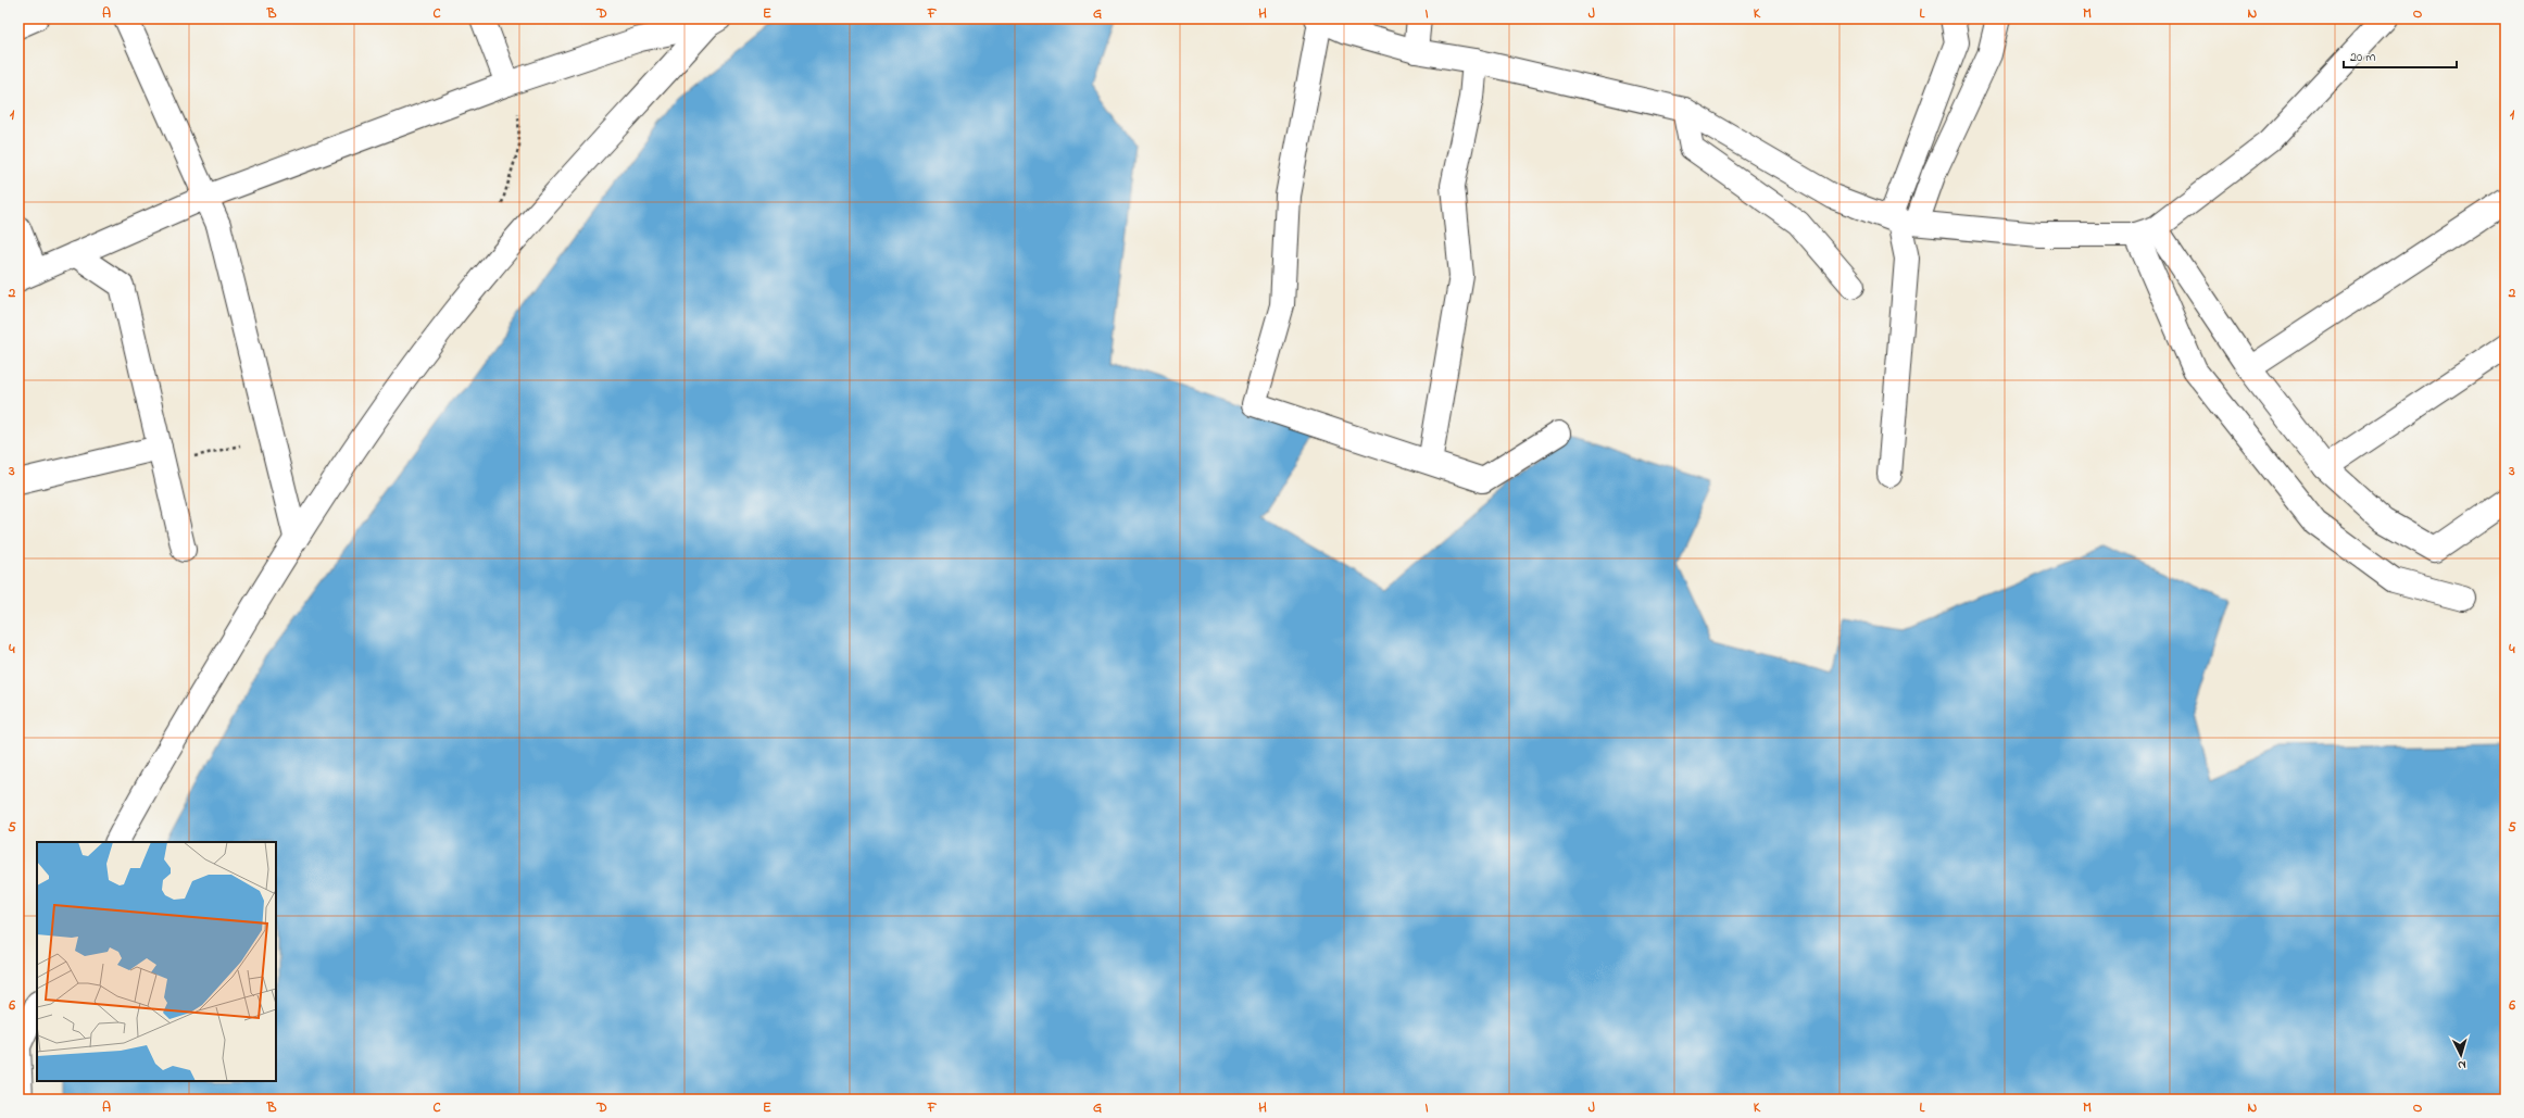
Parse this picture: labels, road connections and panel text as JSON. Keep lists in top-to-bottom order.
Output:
{
  "scale_bar": "20 m",
  "north": "bottom",
  "grid": {
    "columns": [
      "A",
      "B",
      "C",
      "D",
      "E",
      "F",
      "G",
      "H",
      "I",
      "J",
      "K",
      "L",
      "M",
      "N",
      "O"
    ],
    "rows": [
      "1",
      "2",
      "3",
      "4",
      "5",
      "6"
    ]
  }
}
